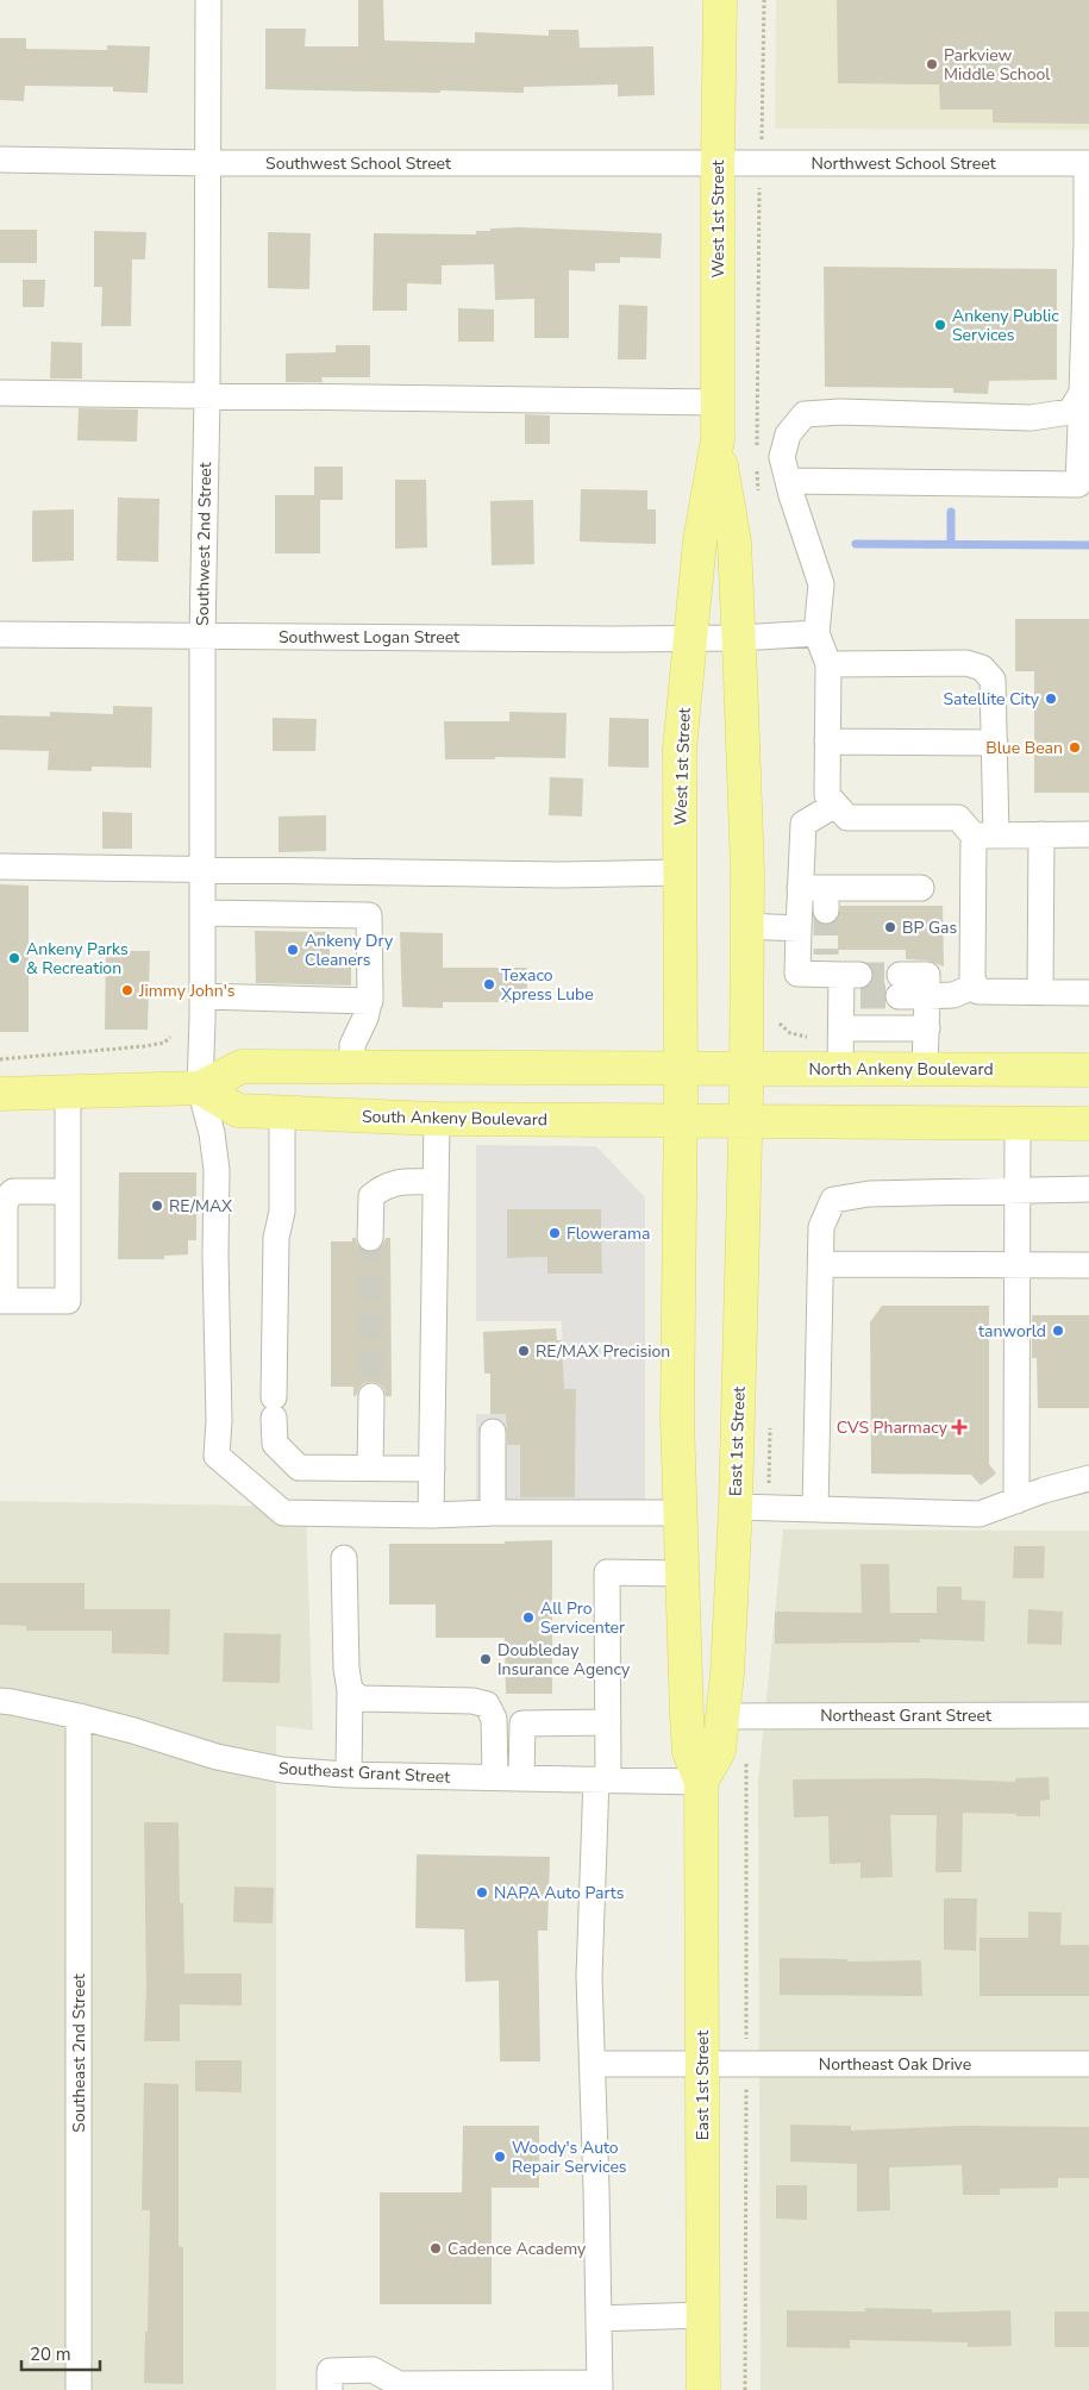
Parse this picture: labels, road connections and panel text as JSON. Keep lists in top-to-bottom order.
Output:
{
  "streets": {
    "main road": [
      "West 1st Street",
      "North Ankeny Boulevard",
      "South Ankeny Boulevard",
      "East 1st Street"
    ],
    "street": [
      "Southwest School Street",
      "Northwest School Street",
      "Southwest 2nd Street",
      "Southwest Logan Street",
      "Northeast Grant Street",
      "Southeast Grant Street",
      "Southeast 2nd Street",
      "Northeast Oak Drive"
    ]
  },
  "crossings": [
    ["Southwest School Street", "Northwest School Street"],
    ["Southwest School Street", "West 1st Street"],
    ["Southwest School Street", "Southwest 2nd Street"],
    ["Northwest School Street", "West 1st Street"],
    ["West 1st Street", "Southwest Logan Street"],
    ["West 1st Street", "North Ankeny Boulevard"],
    ["West 1st Street", "South Ankeny Boulevard"],
    ["West 1st Street", "East 1st Street"],
    ["Southwest 2nd Street", "Southwest Logan Street"],
    ["Southwest 2nd Street", "South Ankeny Boulevard"],
    ["Southwest 2nd Street", "East 1st Street"],
    ["North Ankeny Boulevard", "South Ankeny Boulevard"],
    ["North Ankeny Boulevard", "East 1st Street"],
    ["South Ankeny Boulevard", "East 1st Street"],
    ["East 1st Street", "Northeast Grant Street"],
    ["East 1st Street", "Southeast Grant Street"],
    ["East 1st Street", "Northeast Oak Drive"],
    ["Southeast Grant Street", "Southeast 2nd Street"]
  ],
  "places": {
    "other": [
      "Parkview Middle School",
      "Ankeny Public Services",
      "Satellite City",
      "Blue Bean",
      "BP Gas",
      "Ankeny Dry Cleaners",
      "Ankeny Parks & Recreation",
      "Texaco Xpress Lube",
      "Jimmy John's",
      "RE/MAX",
      "Flowerama",
      "tanworld",
      "RE/MAX Precision",
      "All Pro Servicenter",
      "Doubleday Insurance Agency",
      "NAPA Auto Parts",
      "Woody's Auto Repair Services",
      "Cadence Academy"
    ],
    "health": ["CVS Pharmacy"]
  },
  "scale_bar": "20 m"
}
